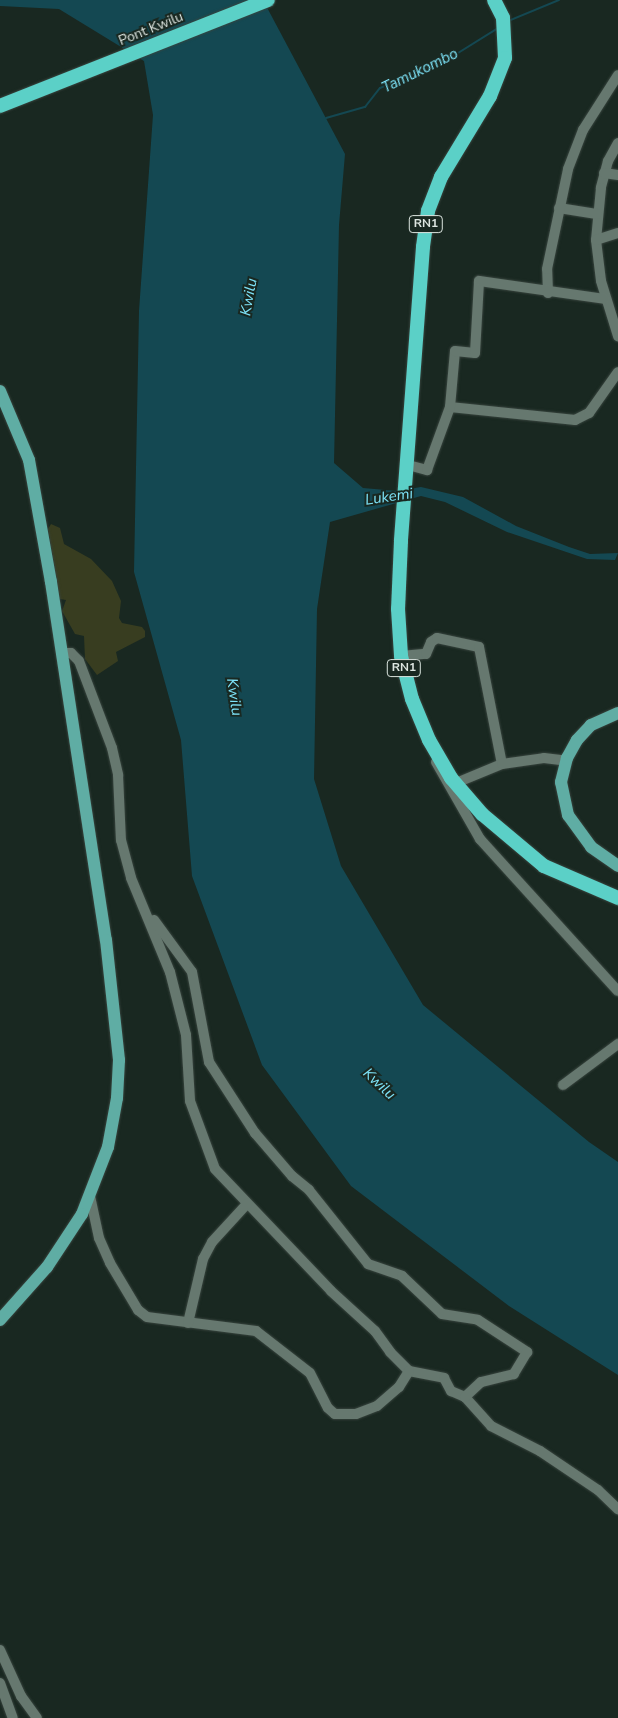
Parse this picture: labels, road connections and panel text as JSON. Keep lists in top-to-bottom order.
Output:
{
  "streets": {
    "highway": ["Pont Kwilu", "RN1"]
  },
  "water": ["Tamukombo", "Kwilu", "Lukemi"]
}
